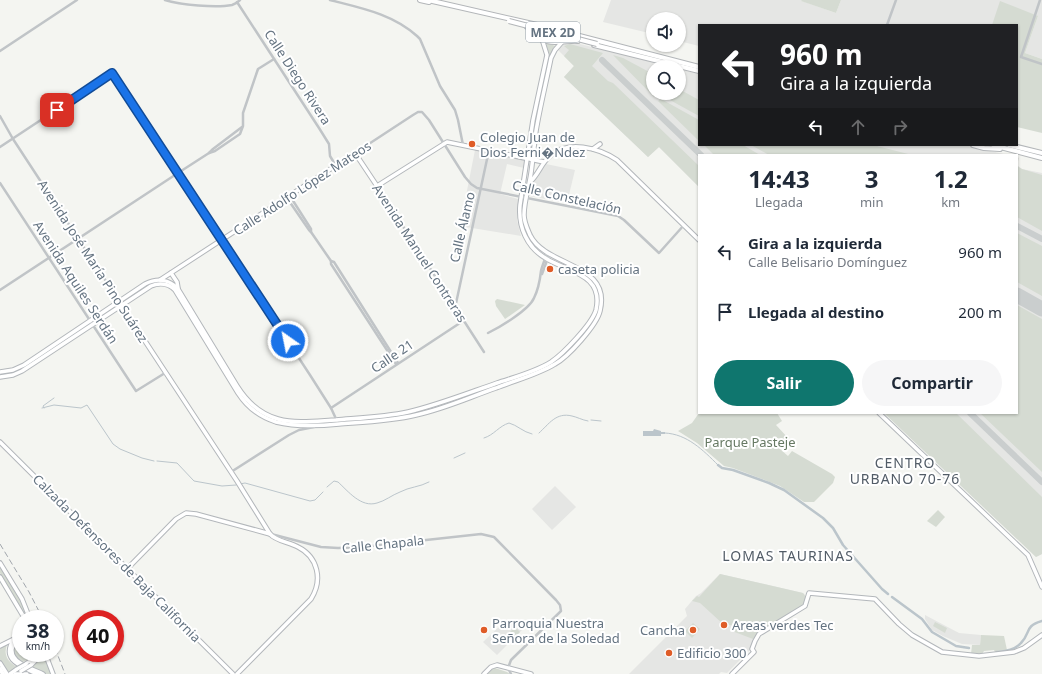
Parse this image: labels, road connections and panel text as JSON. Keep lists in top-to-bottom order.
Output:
{
  "streets": {
    "highway": ["MEX 2D"],
    "main road": [
      "Calle Adolfo López Mateos",
      "Avenida Manuel Contreras",
      "Avenida José María Pino Suárez",
      "Calle Chapala",
      "Calzada Defensores de Baja California"
    ],
    "street": [
      "Calle Diego Rivera",
      "Calle Constelación",
      "Calle Álamo",
      "Avenida Aquiles Serdán",
      "Calle 21"
    ]
  },
  "crossings": [
    ["Calle Diego Rivera", "Calle Adolfo López Mateos"],
    ["Calle Adolfo López Mateos", "Avenida Manuel Contreras"],
    ["Calle Adolfo López Mateos", "Avenida José María Pino Suárez"],
    ["Calle Constelación", "Calle Álamo"],
    ["Calle Álamo", "Avenida Manuel Contreras"],
    ["Avenida Manuel Contreras", "Calle 21"],
    ["Avenida José María Pino Suárez", "Avenida Aquiles Serdán"],
    ["Avenida José María Pino Suárez", "Calle Chapala"],
    ["Calle Chapala", "Calzada Defensores de Baja California"]
  ],
  "districts": ["CENTRO URBANO 70-76", "LOMAS TAURINAS"],
  "parks": ["Parque Pasteje"],
  "places": [
    "Colegio Juan de Dios Ferni�Ndez",
    "caseta policia",
    "Areas verdes Tec",
    "Parroquia Nuestra Señora de la Soledad",
    "Cancha",
    "Edificio 300"
  ],
  "page": {
    "turn": ["960 m", "Gira a la izquierda"],
    "eta": [
      "14:43",
      "Llegada",
      "3",
      "min",
      "1.2",
      "km"
    ],
    "list": [
      {
        "name": "Gira a la izquierda",
        "note": "Calle Belisario Domínguez",
        "value": "960 m"
      },
      {
        "name": "Llegada al destino",
        "value": "200 m"
      }
    ],
    "buttons": ["Salir", "Compartir"],
    "speed": "38 km/h",
    "limit": "40"
  }
}
